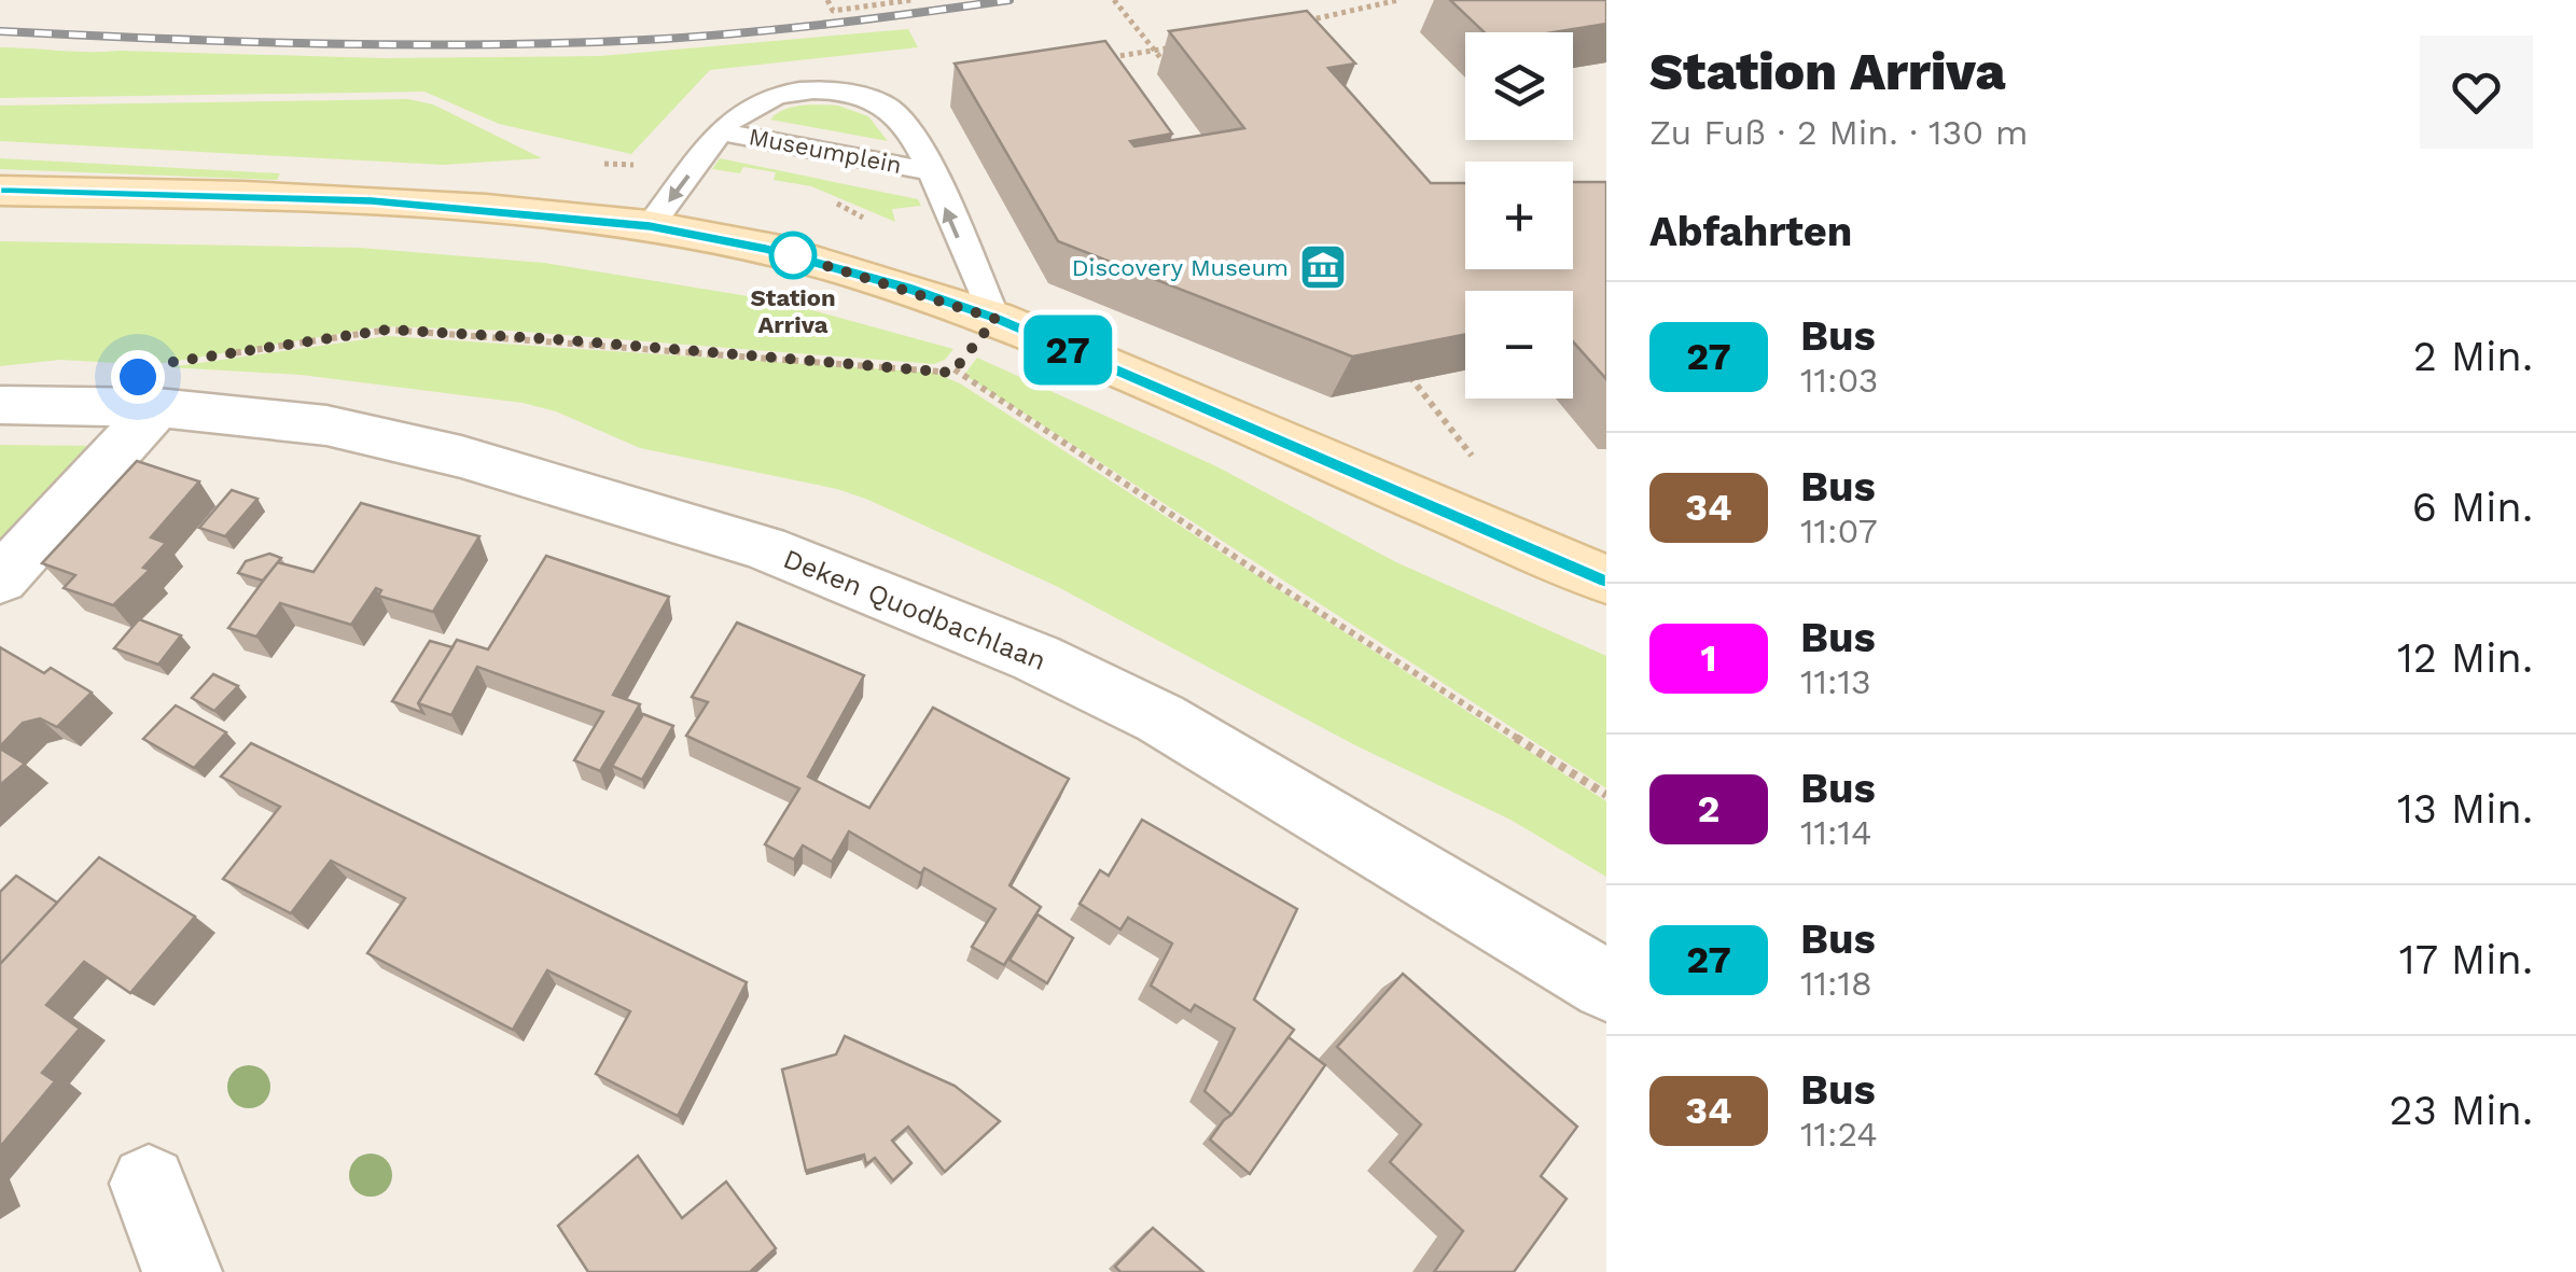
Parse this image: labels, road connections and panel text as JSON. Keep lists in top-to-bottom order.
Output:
{
  "streets": {
    "street": ["Deken Quodbachlaan"],
    "lane": ["Museumplein"]
  },
  "places": {
    "other": ["Station Arriva"],
    "museum": ["Discovery Museum"]
  },
  "lines": ["bus line 27"],
  "page": {
    "on_map": "27",
    "heading": [
      ["Station Arriva", "Zu Fuß · 2 Min. · 130 m"],
      "Abfahrten"
    ],
    "map_buttons": ["+", "−"],
    "list": [
      {
        "mark": "27",
        "name": "Bus",
        "note": "11:03",
        "value": "2 Min."
      },
      {
        "mark": "34",
        "name": "Bus",
        "note": "11:07",
        "value": "6 Min."
      },
      {
        "mark": "1",
        "name": "Bus",
        "note": "11:13",
        "value": "12 Min."
      },
      {
        "mark": "2",
        "name": "Bus",
        "note": "11:14",
        "value": "13 Min."
      },
      {
        "mark": "27",
        "name": "Bus",
        "note": "11:18",
        "value": "17 Min."
      },
      {
        "mark": "34",
        "name": "Bus",
        "note": "11:24",
        "value": "23 Min."
      }
    ]
  }
}
